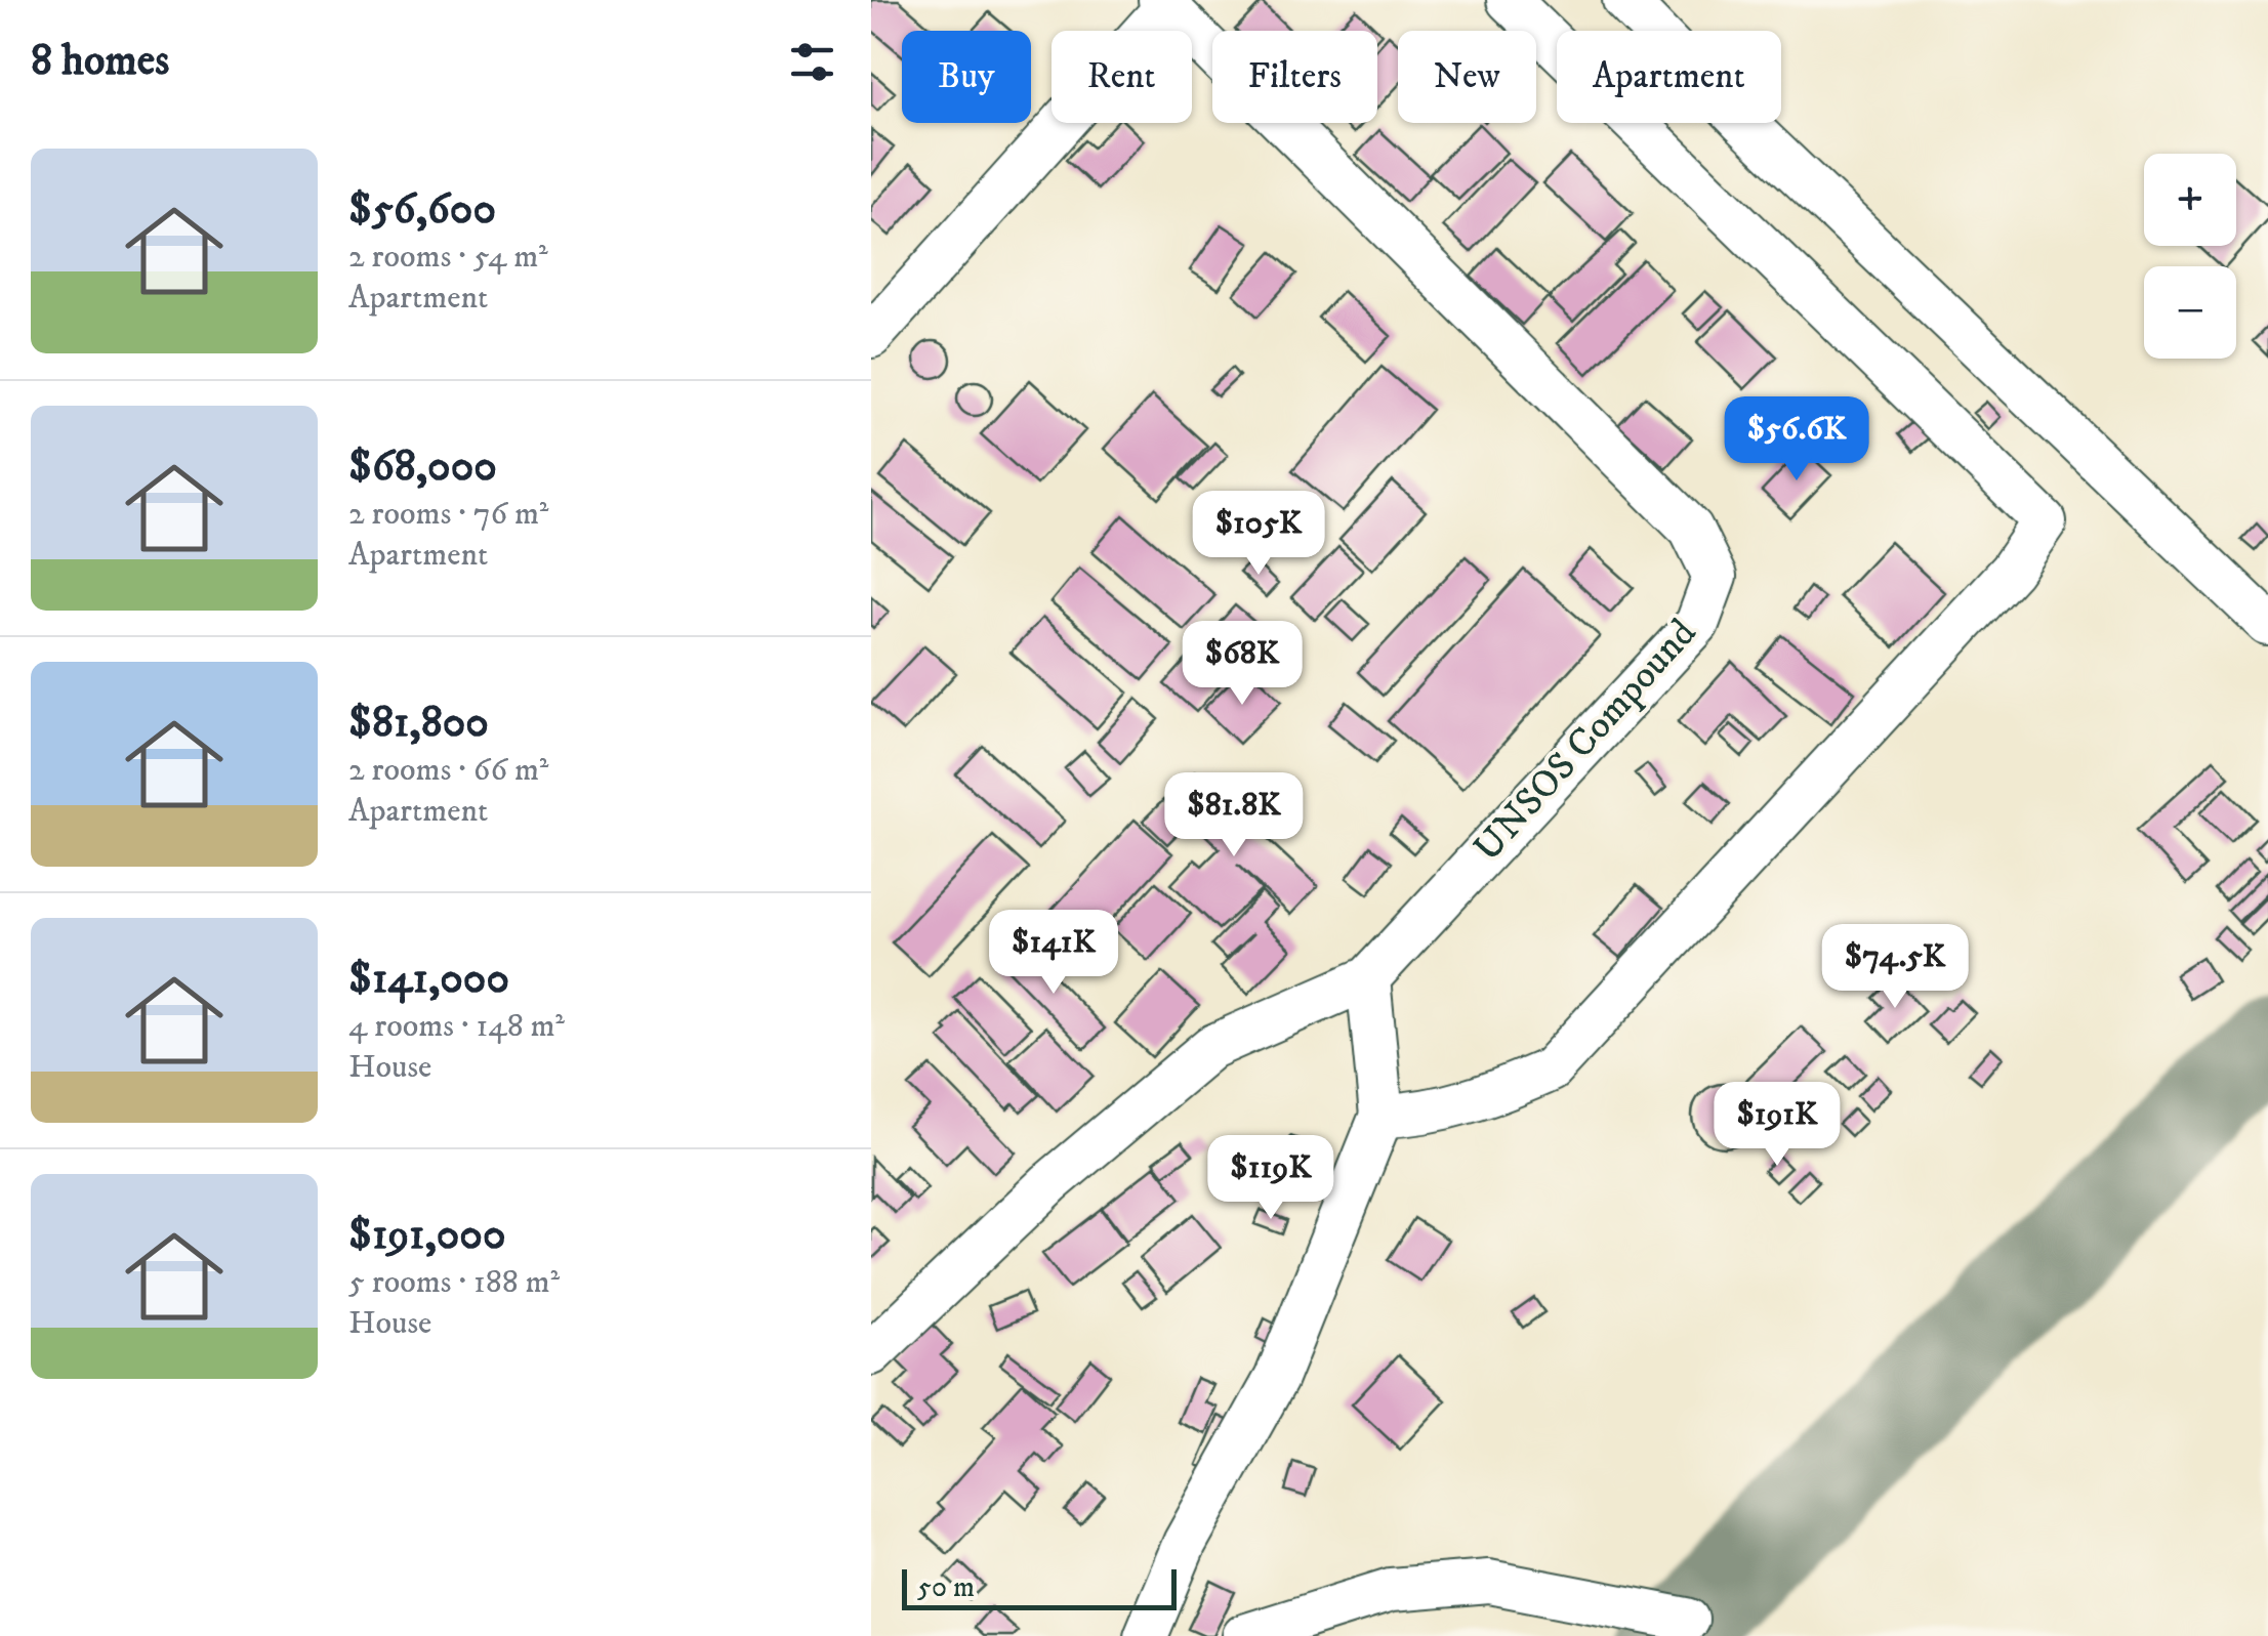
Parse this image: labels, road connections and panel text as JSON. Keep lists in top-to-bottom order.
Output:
{
  "streets": {
    "lane": ["UNSOS Compound"]
  },
  "scale_bar": "50 m",
  "page": {
    "heading": "8 homes",
    "chip": [
      "Buy",
      "Rent",
      "Filters",
      "New",
      "Apartment"
    ],
    "list": [
      {
        "name": "$56,600",
        "note": "2 rooms · 54 m² · Apartment"
      },
      {
        "name": "$68,000",
        "note": "2 rooms · 76 m² · Apartment"
      },
      {
        "name": "$81,800",
        "note": "2 rooms · 66 m² · Apartment"
      },
      {
        "name": "$141,000",
        "note": "4 rooms · 148 m² · House"
      },
      {
        "name": "$191,000",
        "note": "5 rooms · 188 m² · House"
      }
    ],
    "map_buttons": ["+", "−"],
    "price": [
      "$56.6K",
      "$105K",
      "$68K",
      "$81.8K",
      "$141K",
      "$74.5K",
      "$191K",
      "$119K"
    ],
    "scale": "50 m"
  }
}
